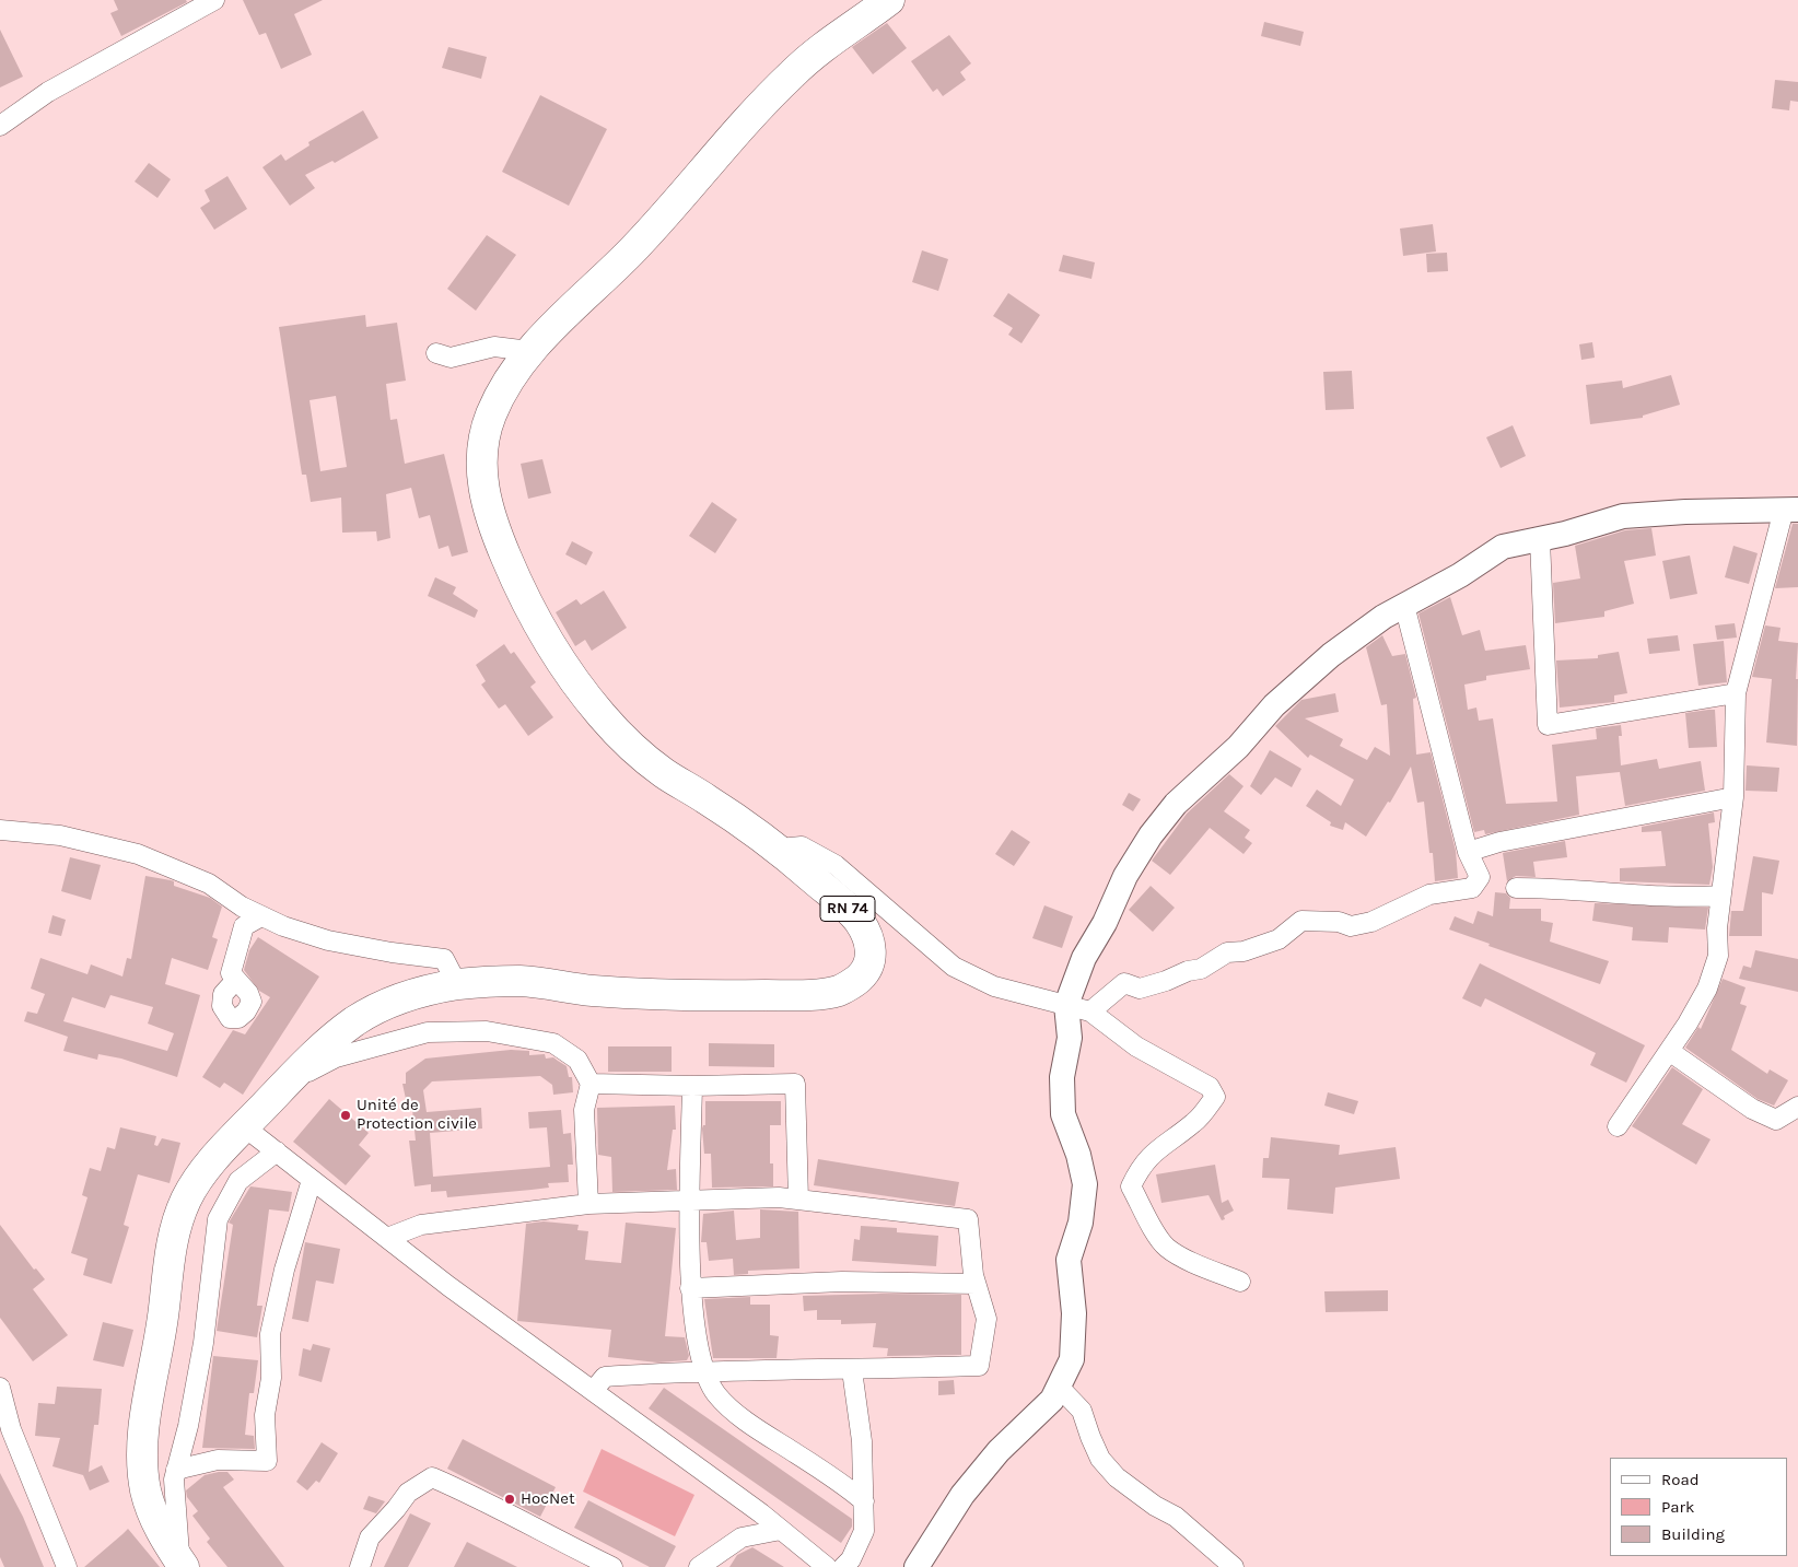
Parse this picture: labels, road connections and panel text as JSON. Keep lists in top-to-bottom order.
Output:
{
  "streets": {
    "main road": ["RN 74"]
  },
  "places": ["Unité de Protection civile", "HocNet"],
  "legend": ["Road", "Park", "Building"]
}
